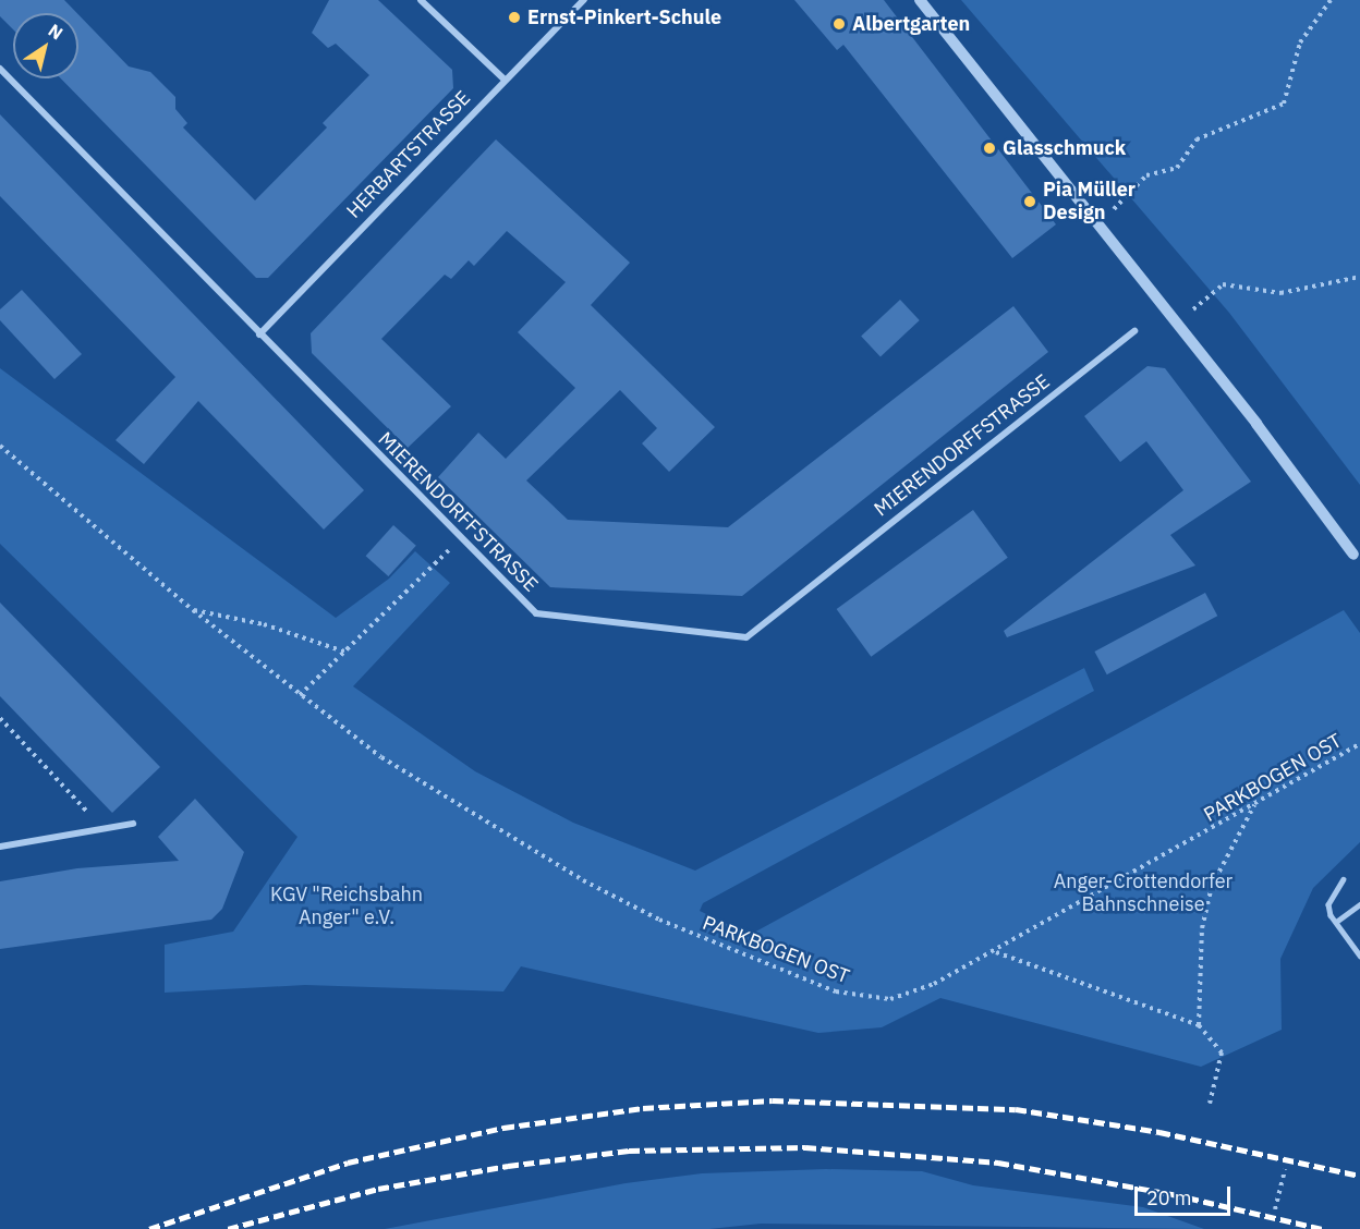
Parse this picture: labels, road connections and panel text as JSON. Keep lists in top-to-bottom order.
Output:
{
  "streets": {
    "street": ["HERBARTSTRASSE", "MIERENDORFFSTRASSE"],
    "path": ["PARKBOGEN OST"]
  },
  "crossings": [
    ["HERBARTSTRASSE", "MIERENDORFFSTRASSE"]
  ],
  "parks": ["Anger-Crottendorfer Bahnschneise", "KGV \"Reichsbahn Anger\" e.V."],
  "places": [
    "Ernst-Pinkert-Schule",
    "Albertgarten",
    "Glasschmuck",
    "Pia Müller Design"
  ],
  "scale_bar": "20 m",
  "north": "top right"
}
